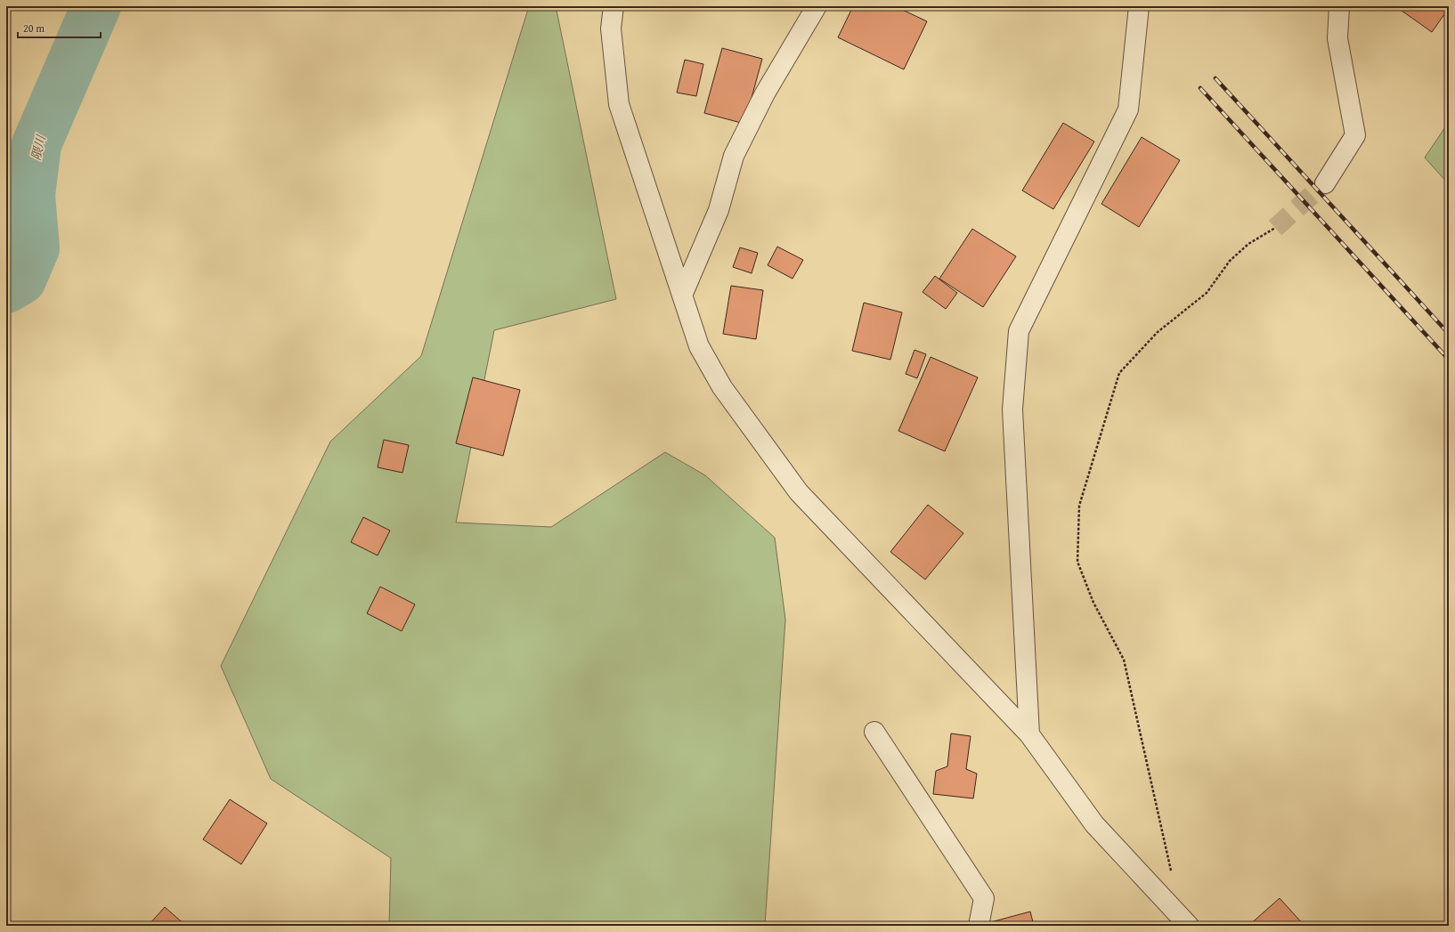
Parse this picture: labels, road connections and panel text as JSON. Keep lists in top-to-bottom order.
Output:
{
  "water": ["隈川"],
  "scale_bar": "20 m"
}
